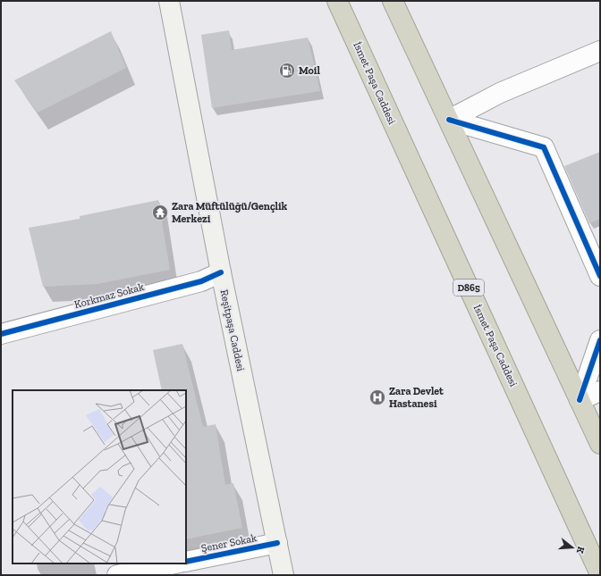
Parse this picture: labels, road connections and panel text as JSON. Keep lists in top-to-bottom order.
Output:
{
  "streets": {
    "highway": ["İsmet Paşa Caddesi", "D865"],
    "main road": ["Reşitpaşa Caddesi"],
    "street": ["Korkmaz Sokak", "Şener Sokak"]
  },
  "crossings": [
    ["Korkmaz Sokak", "Reşitpaşa Caddesi"],
    ["Reşitpaşa Caddesi", "Şener Sokak"]
  ],
  "places": {
    "fuel station": ["Moil"],
    "temple": ["Zara Müftülüğü/Gençlik Merkezi"],
    "hospital": ["Zara Devlet Hastanesi"]
  },
  "north": "right"
}
